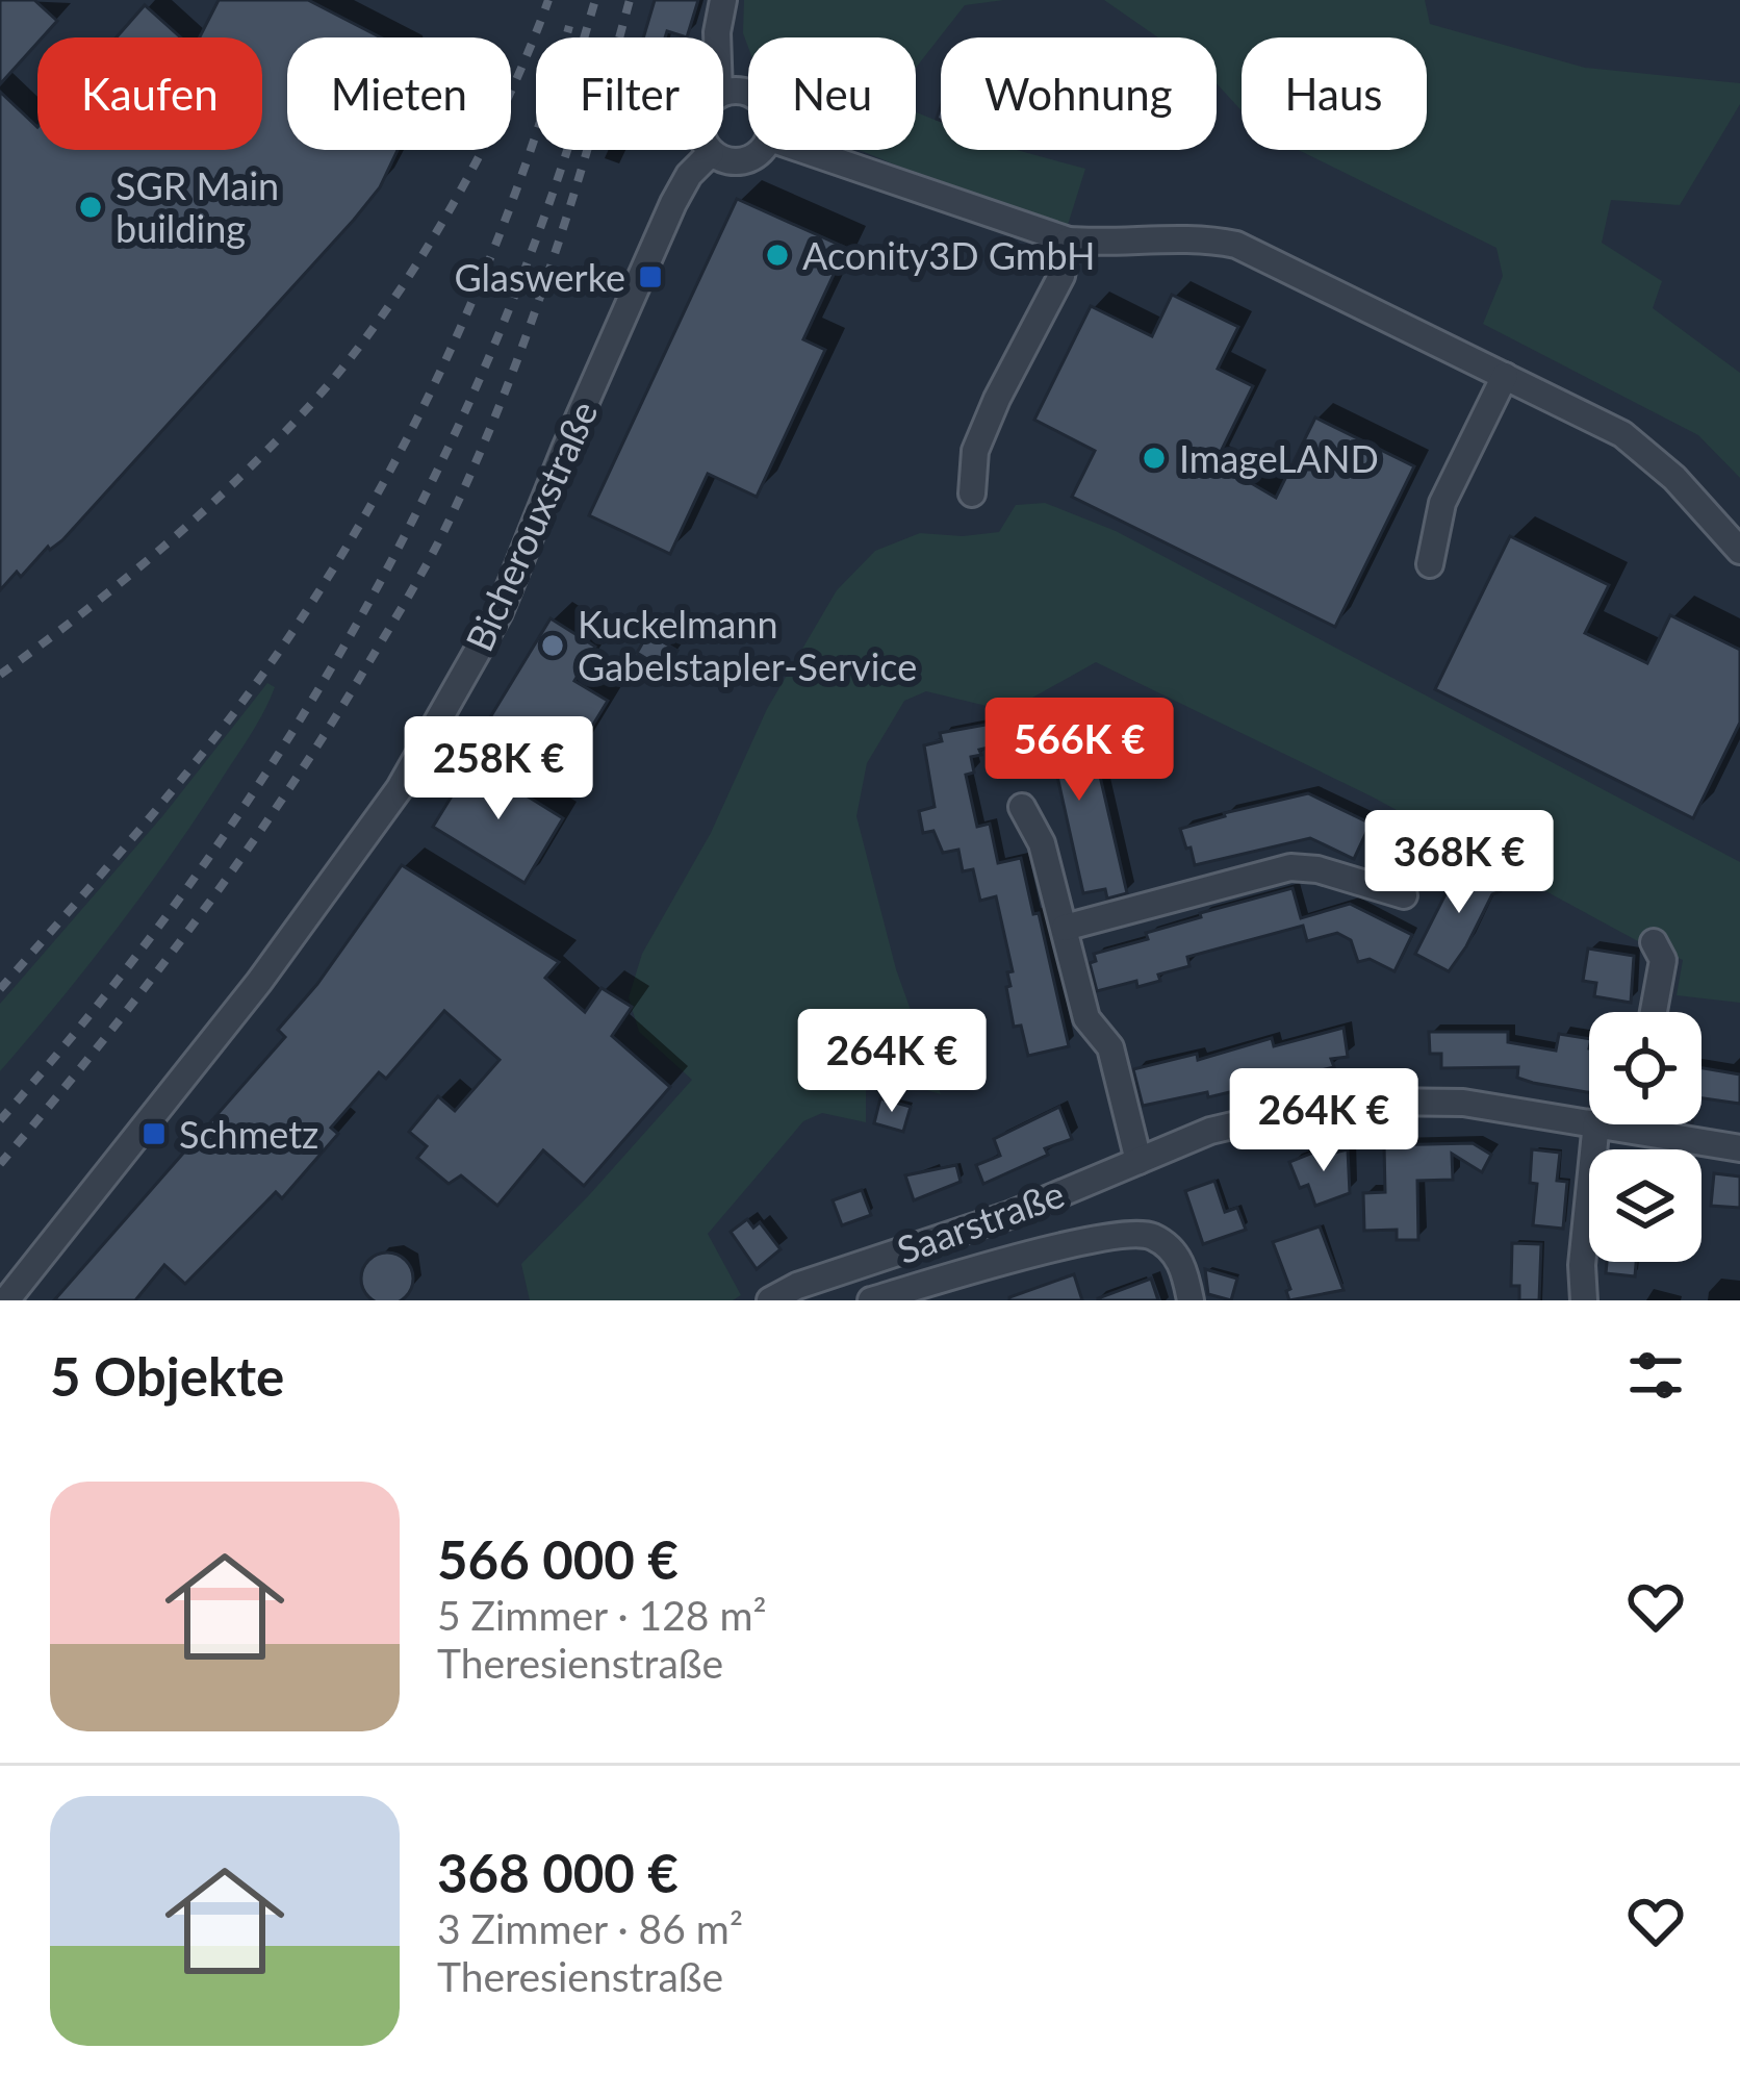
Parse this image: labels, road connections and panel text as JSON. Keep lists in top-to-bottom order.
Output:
{
  "streets": {
    "street": ["Bicherouxstraße", "Saarstraße"]
  },
  "places": {
    "other": [
      "SGR Main building",
      "Aconity3D GmbH",
      "ImageLAND",
      "Kuckelmann Gabelstapler-Service"
    ],
    "transit": ["Glaswerke", "Schmetz"]
  },
  "page": {
    "chip": [
      "Kaufen",
      "Mieten",
      "Filter",
      "Neu",
      "Wohnung",
      "Haus"
    ],
    "price": [
      "566K €",
      "258K €",
      "368K €",
      "264K €",
      "264K €"
    ],
    "heading": "5 Objekte",
    "list": [
      {
        "name": "566 000 €",
        "note": "5 Zimmer · 128 m² · Theresienstraße"
      },
      {
        "name": "368 000 €",
        "note": "3 Zimmer · 86 m² · Theresienstraße"
      }
    ]
  }
}
